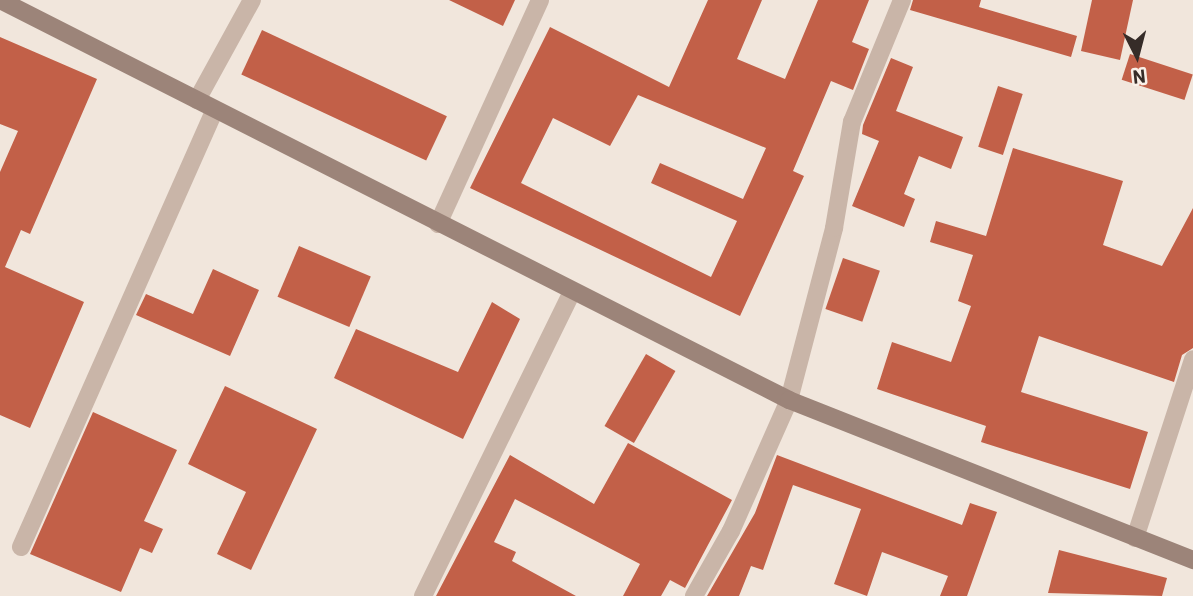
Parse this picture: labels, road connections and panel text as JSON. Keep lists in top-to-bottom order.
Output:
{
  "north": "bottom"
}
